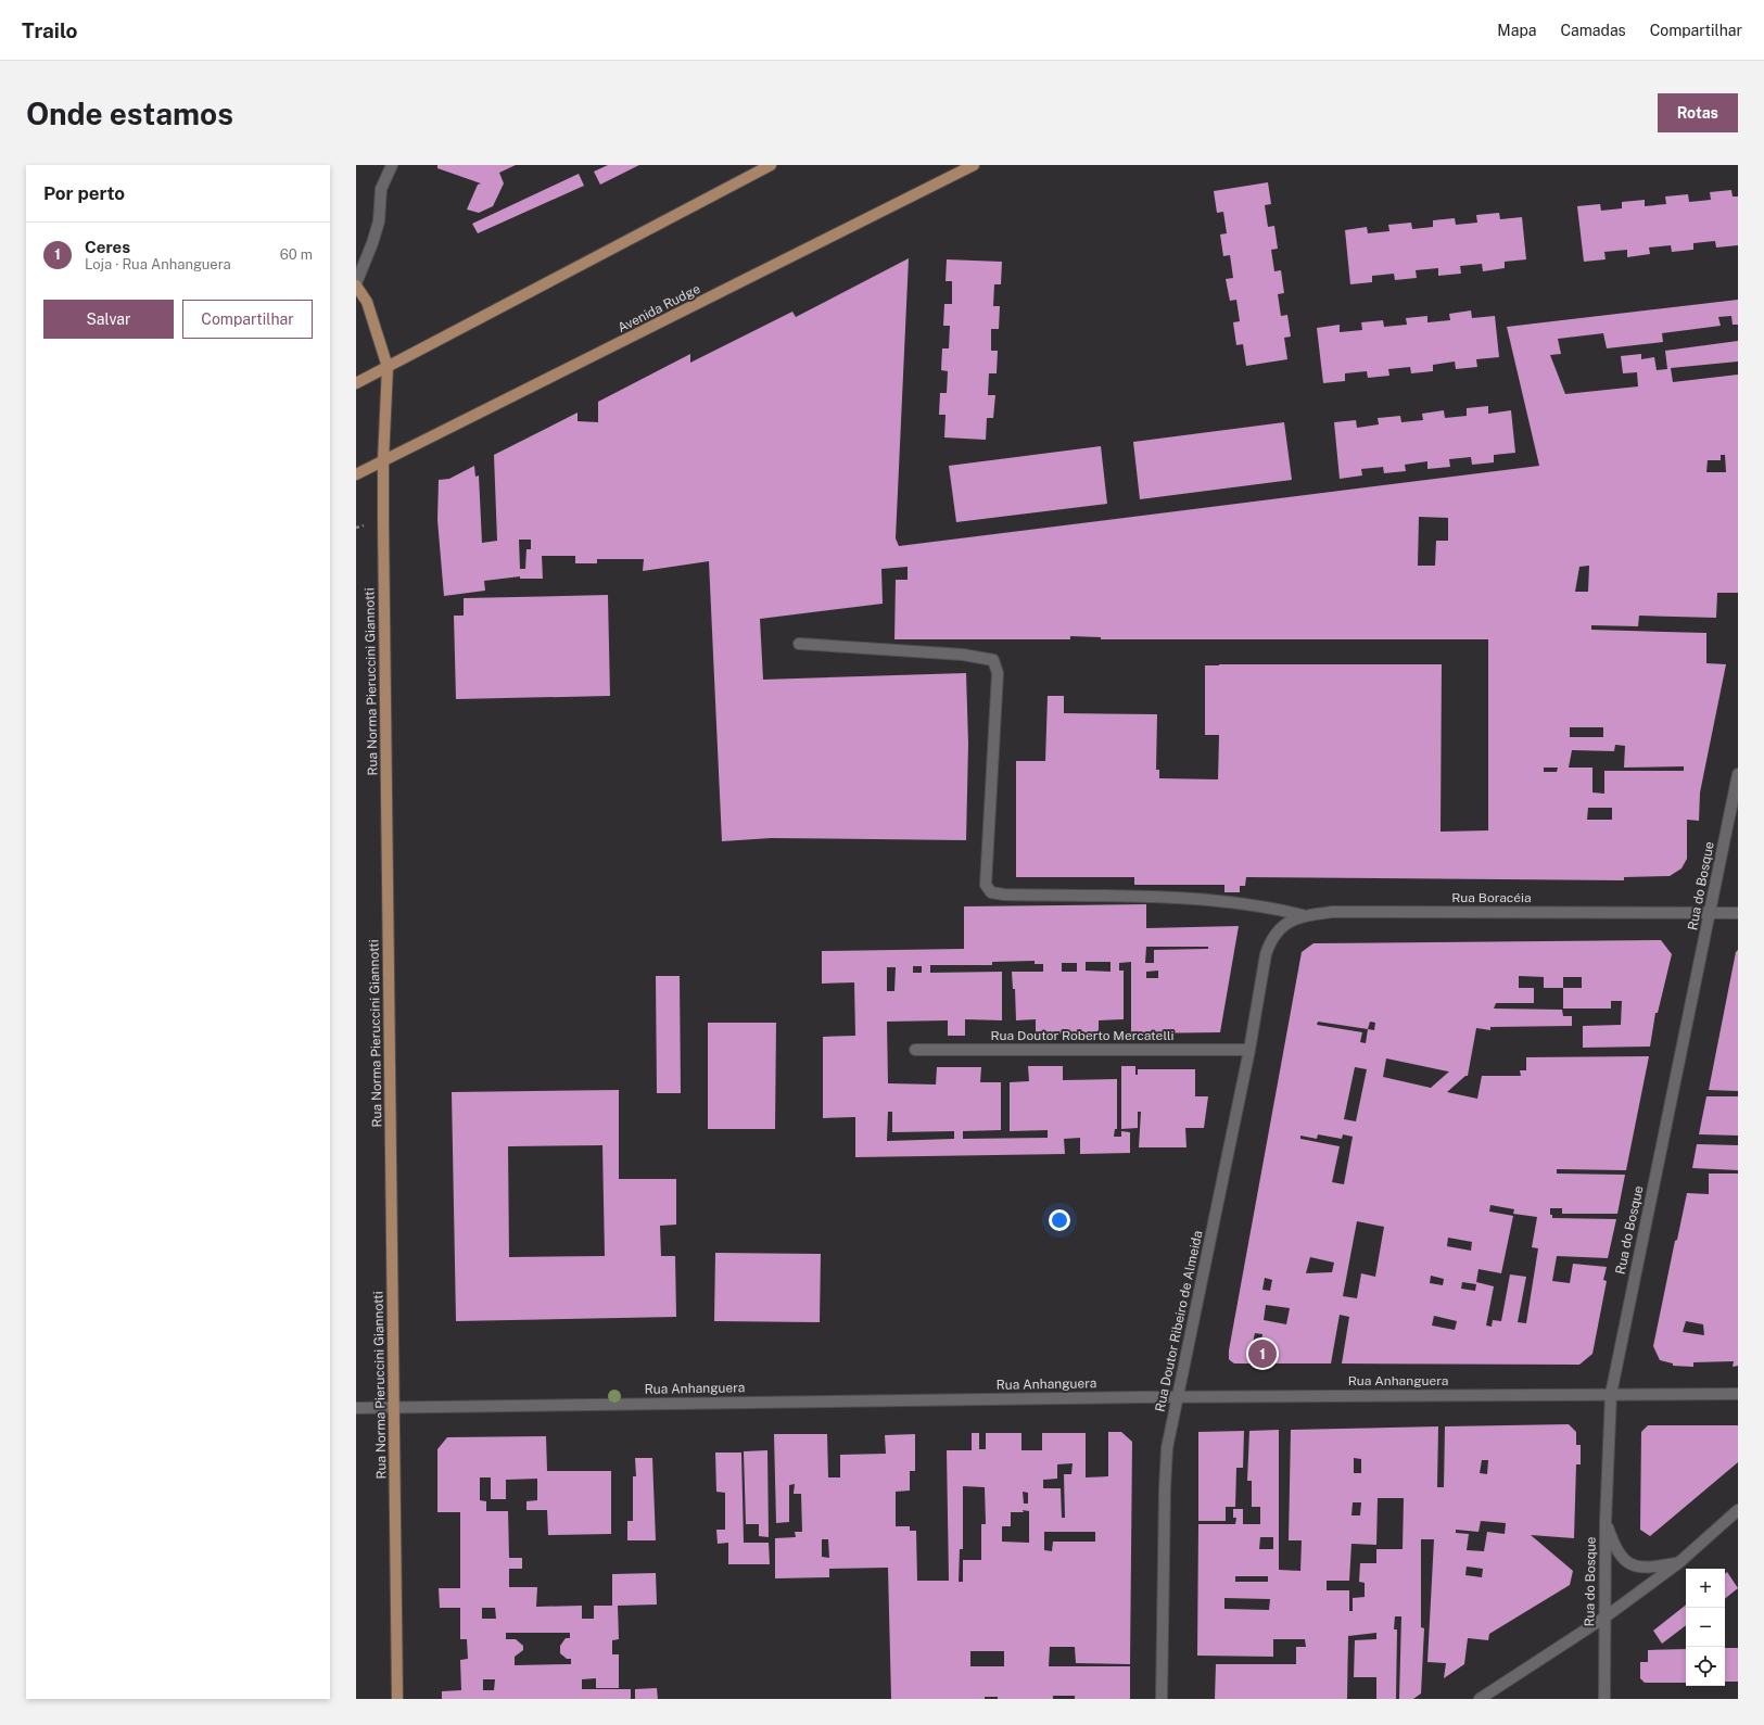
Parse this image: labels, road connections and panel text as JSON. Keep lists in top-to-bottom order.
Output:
{
  "streets": {
    "main road": ["Avenida Rudge", "Rua Norma Pieruccini Giannotti"],
    "street": [
      "Rua do Bosque",
      "Rua Boracéia",
      "Rua Doutor Roberto Mercatelli",
      "Rua Doutor Ribeiro de Almeida",
      "Rua Anhanguera"
    ]
  },
  "crossings": [
    ["Avenida Rudge", "Rua Norma Pieruccini Giannotti"],
    ["Rua Norma Pieruccini Giannotti", "Rua Anhanguera"],
    ["Rua do Bosque", "Rua Boracéia"],
    ["Rua do Bosque", "Rua Anhanguera"],
    ["Rua Boracéia", "Rua Doutor Ribeiro de Almeida"],
    ["Rua Doutor Roberto Mercatelli", "Rua Doutor Ribeiro de Almeida"],
    ["Rua Doutor Ribeiro de Almeida", "Rua Anhanguera"]
  ],
  "page": {
    "header": "Trailo",
    "nav": ["Mapa", "Camadas", "Compartilhar"],
    "buttons": [
      "Rotas",
      ["Salvar", "Compartilhar"]
    ],
    "title": "Onde estamos",
    "heading": "Por perto",
    "list": [
      {
        "mark": "1",
        "name": "Ceres",
        "note": "Loja · Rua Anhanguera",
        "value": "60 m"
      }
    ],
    "pins": "1",
    "map_buttons": ["+", "−"]
  }
}
